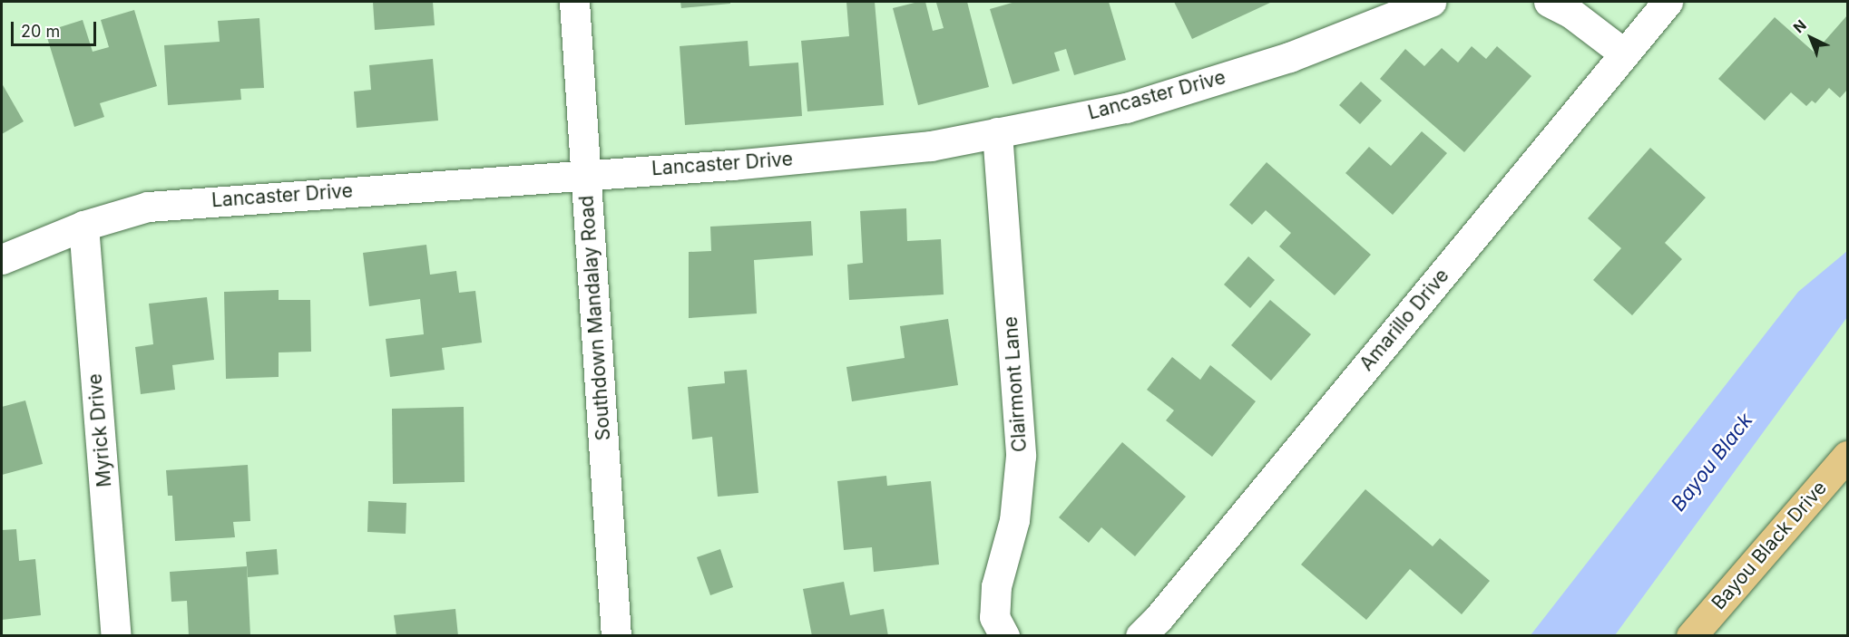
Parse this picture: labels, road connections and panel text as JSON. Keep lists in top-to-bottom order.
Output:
{
  "streets": {
    "main road": ["Bayou Black Drive"],
    "street": [
      "Lancaster Drive",
      "Southdown Mandalay Road",
      "Amarillo Drive",
      "Clairmont Lane",
      "Myrick Drive"
    ]
  },
  "crossings": [
    ["Lancaster Drive", "Southdown Mandalay Road"],
    ["Lancaster Drive", "Clairmont Lane"],
    ["Lancaster Drive", "Myrick Drive"]
  ],
  "water": ["Bayou Black"],
  "scale_bar": "20 m",
  "north": "top left"
}
